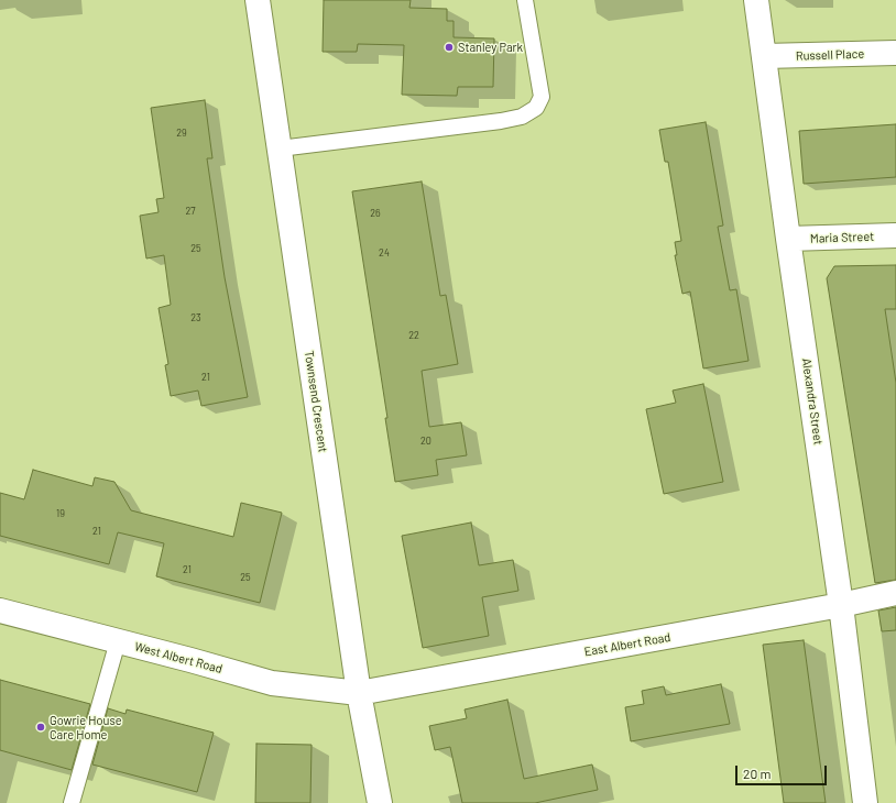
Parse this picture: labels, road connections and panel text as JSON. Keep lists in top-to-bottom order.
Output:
{
  "streets": {
    "street": [
      "Russell Place",
      "Maria Street",
      "Townsend Crescent",
      "Alexandra Street",
      "East Albert Road",
      "West Albert Road"
    ]
  },
  "crossings": [
    ["Russell Place", "Alexandra Street"],
    ["Maria Street", "Alexandra Street"],
    ["Townsend Crescent", "East Albert Road"],
    ["Townsend Crescent", "West Albert Road"],
    ["Alexandra Street", "East Albert Road"],
    ["East Albert Road", "West Albert Road"]
  ],
  "places": ["Stanley Park", "Gowrie House Care Home"],
  "house_numbers": [
    "29",
    "27",
    "26",
    "25",
    "24",
    "23",
    "22",
    "21",
    "20",
    "19",
    "21",
    "21",
    "25"
  ],
  "scale_bar": "20 m"
}
